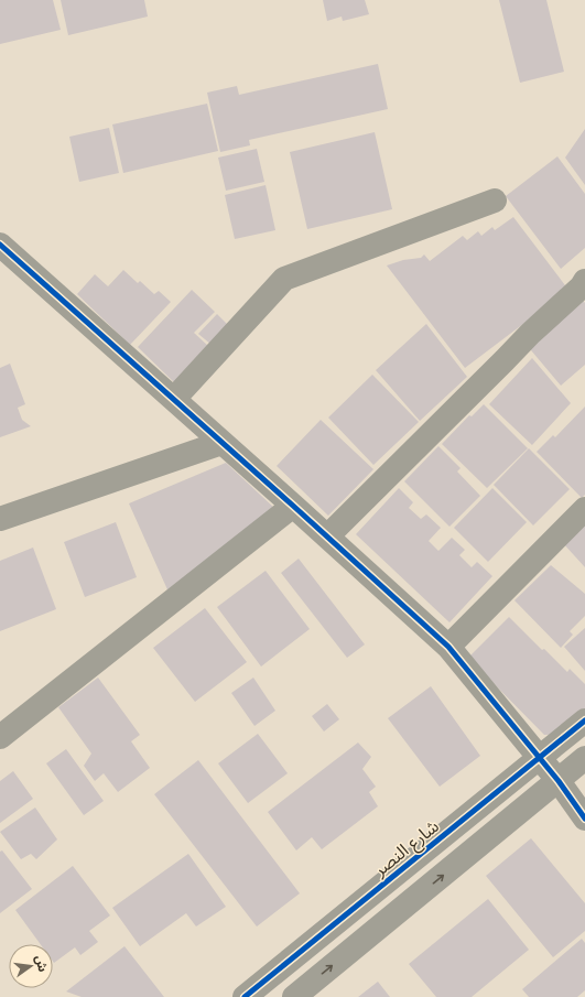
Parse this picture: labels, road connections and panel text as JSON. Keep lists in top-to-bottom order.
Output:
{
  "streets": {
    "street": ["شارع النصر"]
  },
  "north": "right"
}
